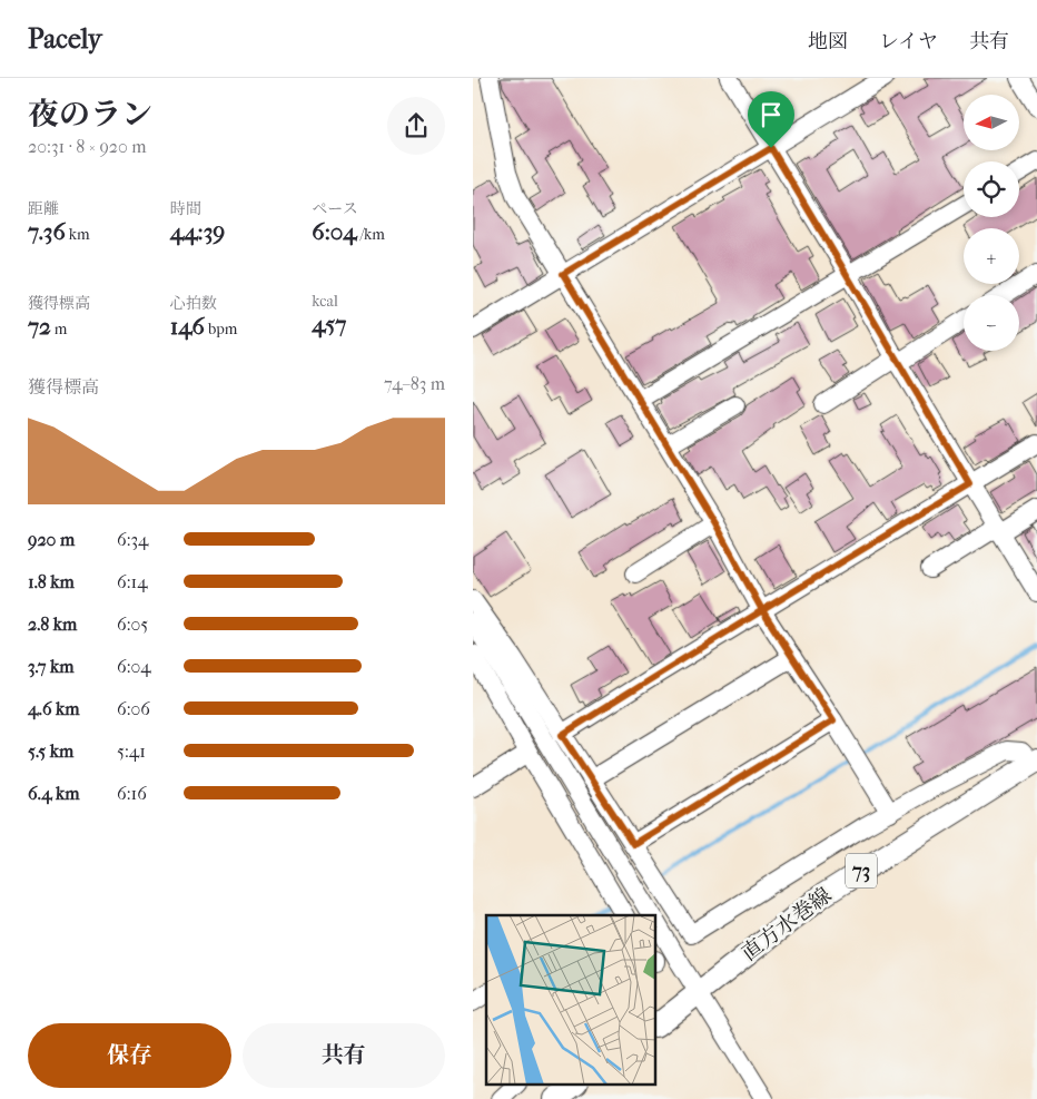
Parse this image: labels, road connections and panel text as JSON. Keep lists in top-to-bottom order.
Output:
{
  "streets": {
    "main road": ["73", "直方水巻線"]
  },
  "north": "left",
  "page": {
    "header": "Pacely",
    "nav": ["地図", "レイヤ", "共有"],
    "heading": ["夜のラン", "20:31 · 8 × 920 m"],
    "map_buttons": ["+", "−"],
    "stats": [
      ["距離", "7.36 km"],
      ["時間", "44:39"],
      ["ペース", "6:04 /km"],
      ["獲得標高", "72 m"],
      ["心拍数", "146 bpm"],
      ["kcal", "457"]
    ],
    "chart": ["獲得標高", "74–83 m"],
    "list": [
      {
        "name": "920 m",
        "note": "6:34"
      },
      {
        "name": "1.8 km",
        "note": "6:14"
      },
      {
        "name": "2.8 km",
        "note": "6:05"
      },
      {
        "name": "3.7 km",
        "note": "6:04"
      },
      {
        "name": "4.6 km",
        "note": "6:06"
      },
      {
        "name": "5.5 km",
        "note": "5:41"
      },
      {
        "name": "6.4 km",
        "note": "6:16"
      }
    ],
    "buttons": ["保存", "共有"]
  }
}
